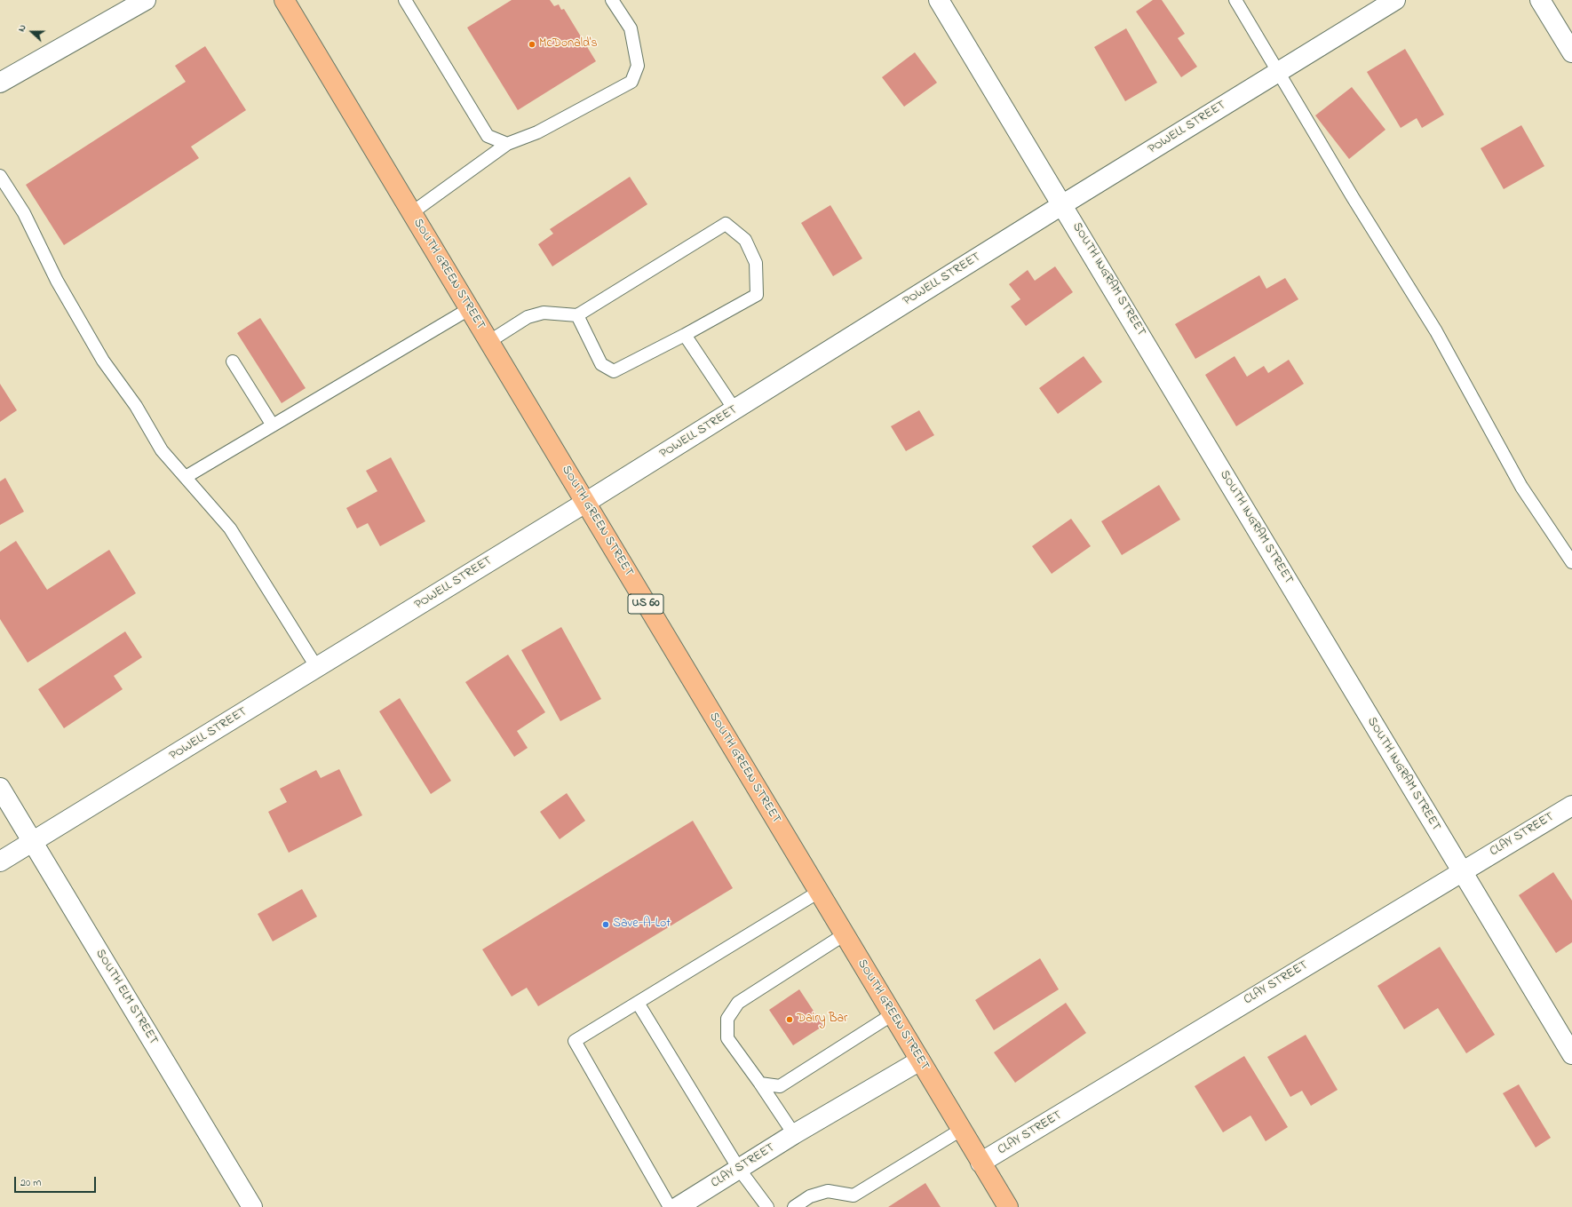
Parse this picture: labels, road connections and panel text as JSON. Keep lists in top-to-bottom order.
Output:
{
  "streets": {
    "main road": ["SOUTH GREEN STREET", "US 60"],
    "street": [
      "POWELL STREET",
      "SOUTH INGRAM STREET",
      "CLAY STREET",
      "SOUTH ELM STREET"
    ]
  },
  "crossings": [
    ["POWELL STREET", "SOUTH GREEN STREET"],
    ["POWELL STREET", "SOUTH INGRAM STREET"],
    ["POWELL STREET", "SOUTH ELM STREET"],
    ["SOUTH GREEN STREET", "CLAY STREET"],
    ["SOUTH INGRAM STREET", "CLAY STREET"]
  ],
  "places": ["McDonald's", "Save-A-Lot", "Dairy Bar"],
  "scale_bar": "20 m",
  "north": "left"
}
